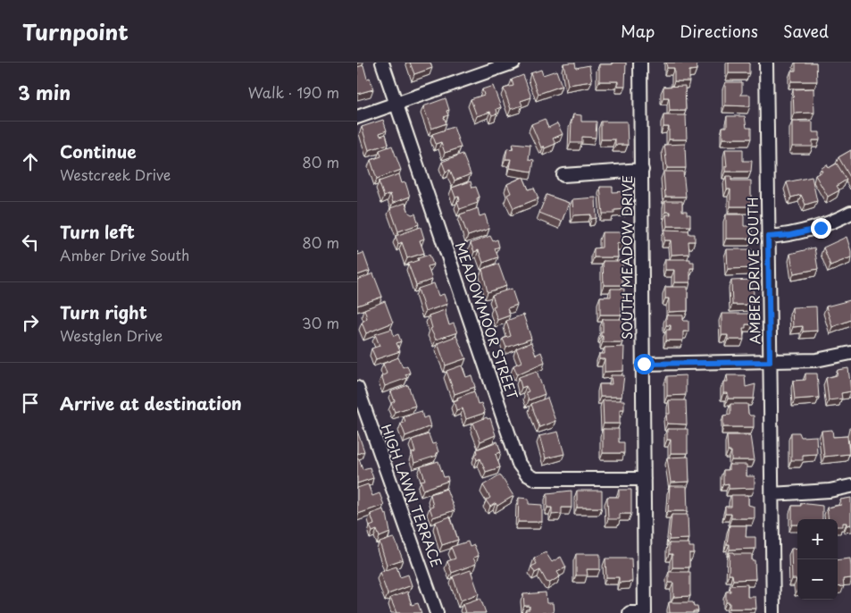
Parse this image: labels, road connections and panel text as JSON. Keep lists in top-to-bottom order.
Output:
{
  "streets": {
    "street": [
      "SOUTH MEADOW DRIVE",
      "AMBER DRIVE SOUTH",
      "MEADOWMOOR STREET",
      "HIGH LAWN TERRACE"
    ]
  },
  "crossings": [
    ["SOUTH MEADOW DRIVE", "MEADOWMOOR STREET"]
  ],
  "page": {
    "header": "Turnpoint",
    "nav": ["Map", "Directions", "Saved"],
    "heading": ["3 min", "Walk · 190 m"],
    "list": [
      ["Continue", "Westcreek Drive", "80 m"],
      ["Turn left", "Amber Drive South", "80 m"],
      ["Turn right", "Westglen Drive", "30 m"],
      "Arrive at destination"
    ],
    "map_buttons": ["+", "−"]
  }
}
